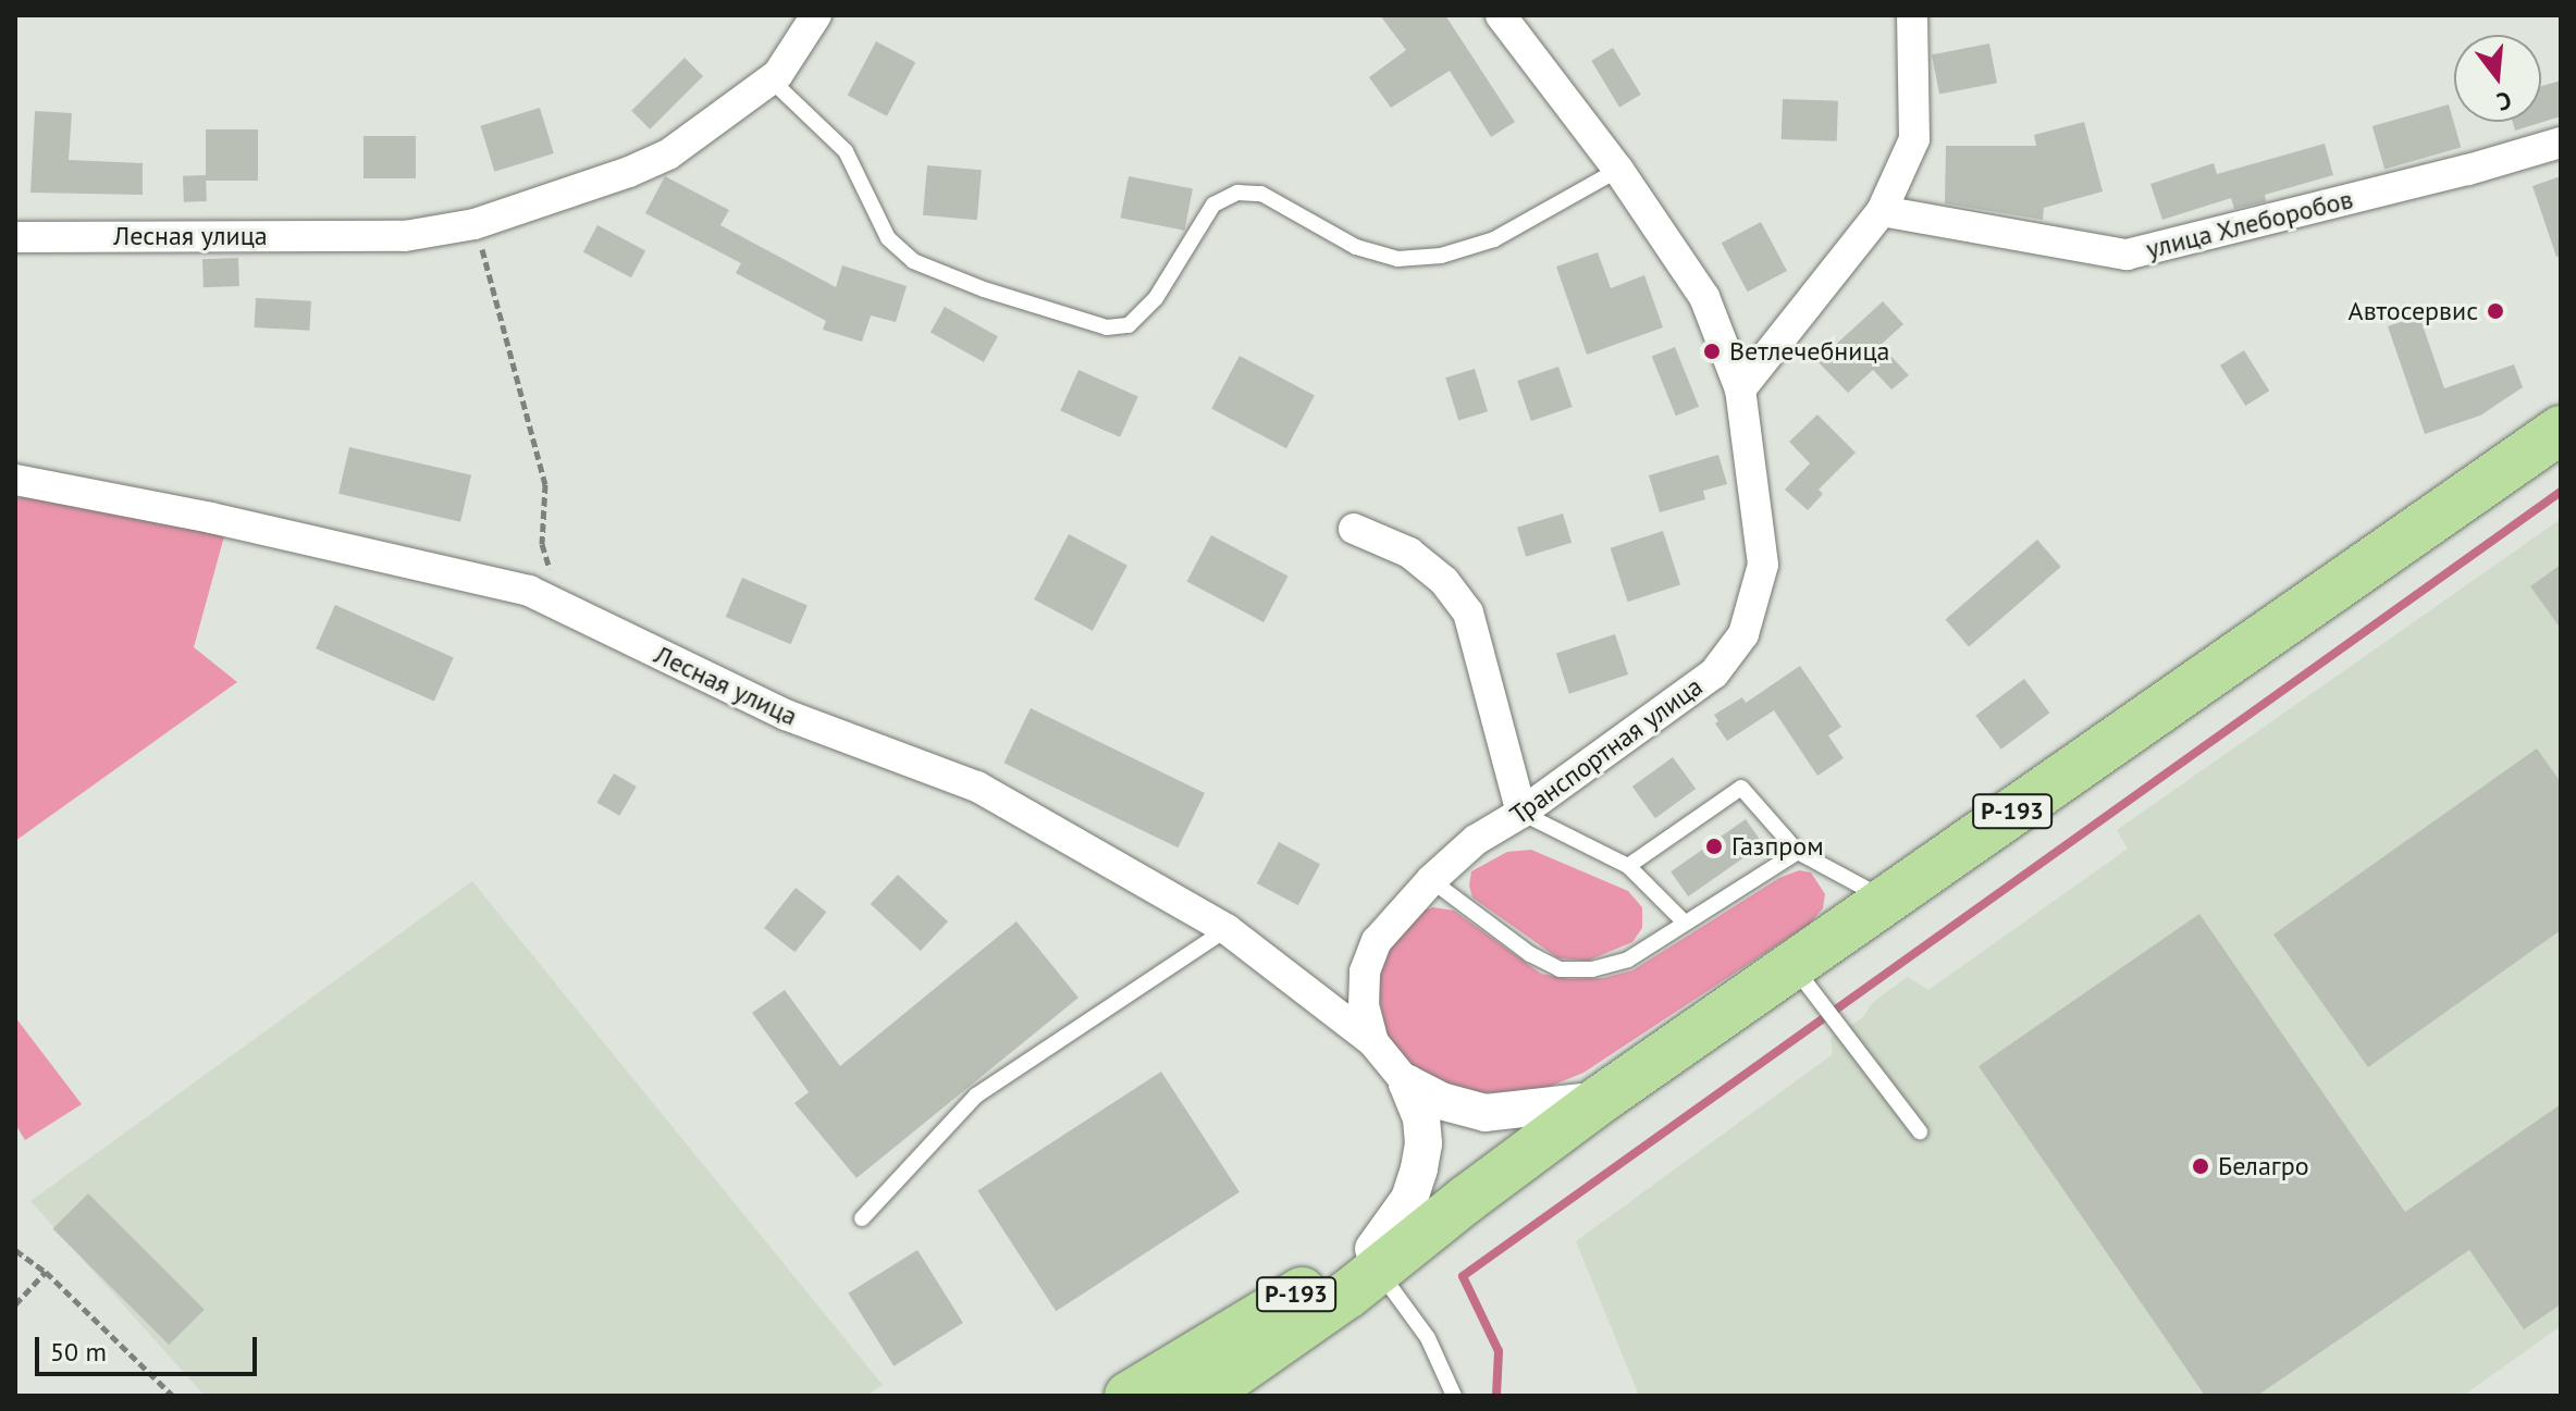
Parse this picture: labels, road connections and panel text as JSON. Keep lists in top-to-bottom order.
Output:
{
  "streets": {
    "highway": ["Р-193"],
    "street": ["улица Хлеборобов", "Лесная улица", "Транспортная улица"]
  },
  "crossings": [
    ["Лесная улица", "Транспортная улица"]
  ],
  "places": [
    "Автосервис",
    "Ветлечебница",
    "Газпром",
    "Белагро"
  ],
  "scale_bar": "50 m",
  "north": "bottom"
}
